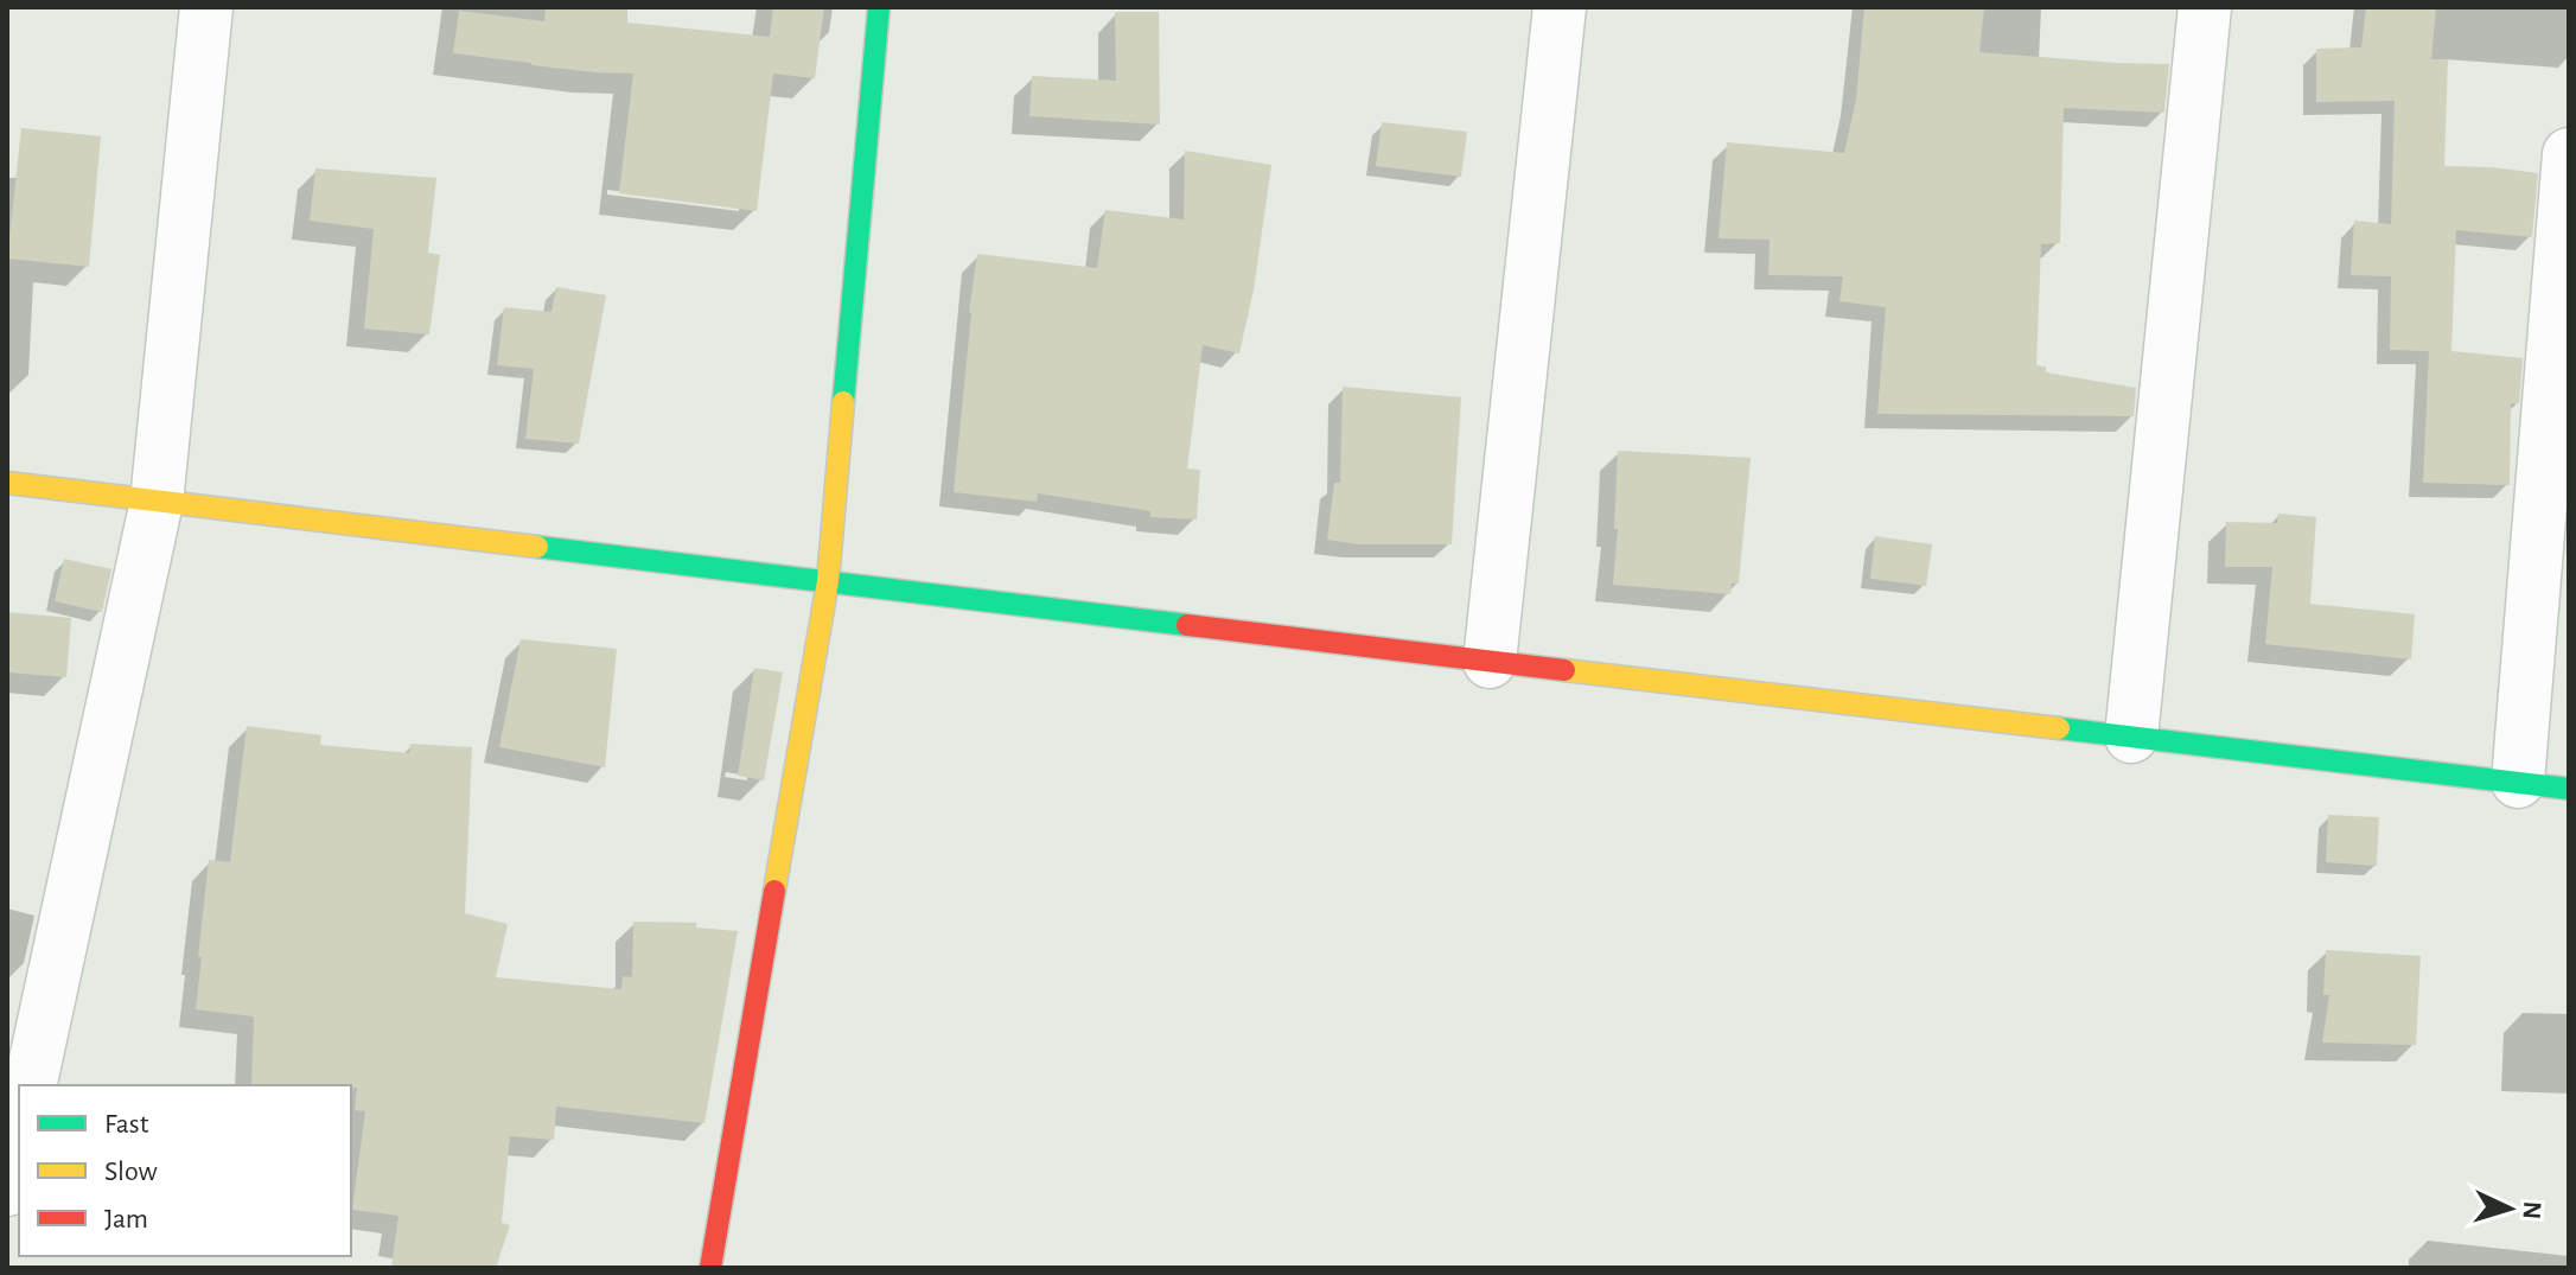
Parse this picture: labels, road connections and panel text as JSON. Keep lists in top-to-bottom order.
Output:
{
  "legend": ["Fast", "Slow", "Jam"],
  "north": "right"
}
